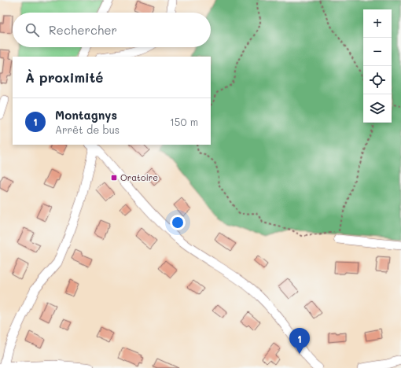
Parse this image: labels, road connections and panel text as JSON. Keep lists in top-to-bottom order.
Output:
{
  "places": {
    "transit": ["Oratoire"]
  },
  "page": {
    "map_buttons": ["+", "−"],
    "search": "Rechercher",
    "heading": "À proximité",
    "list": [
      {
        "mark": "1",
        "name": "Montagnys",
        "note": "Arrêt de bus",
        "value": "150 m"
      }
    ],
    "pins": "1"
  }
}
